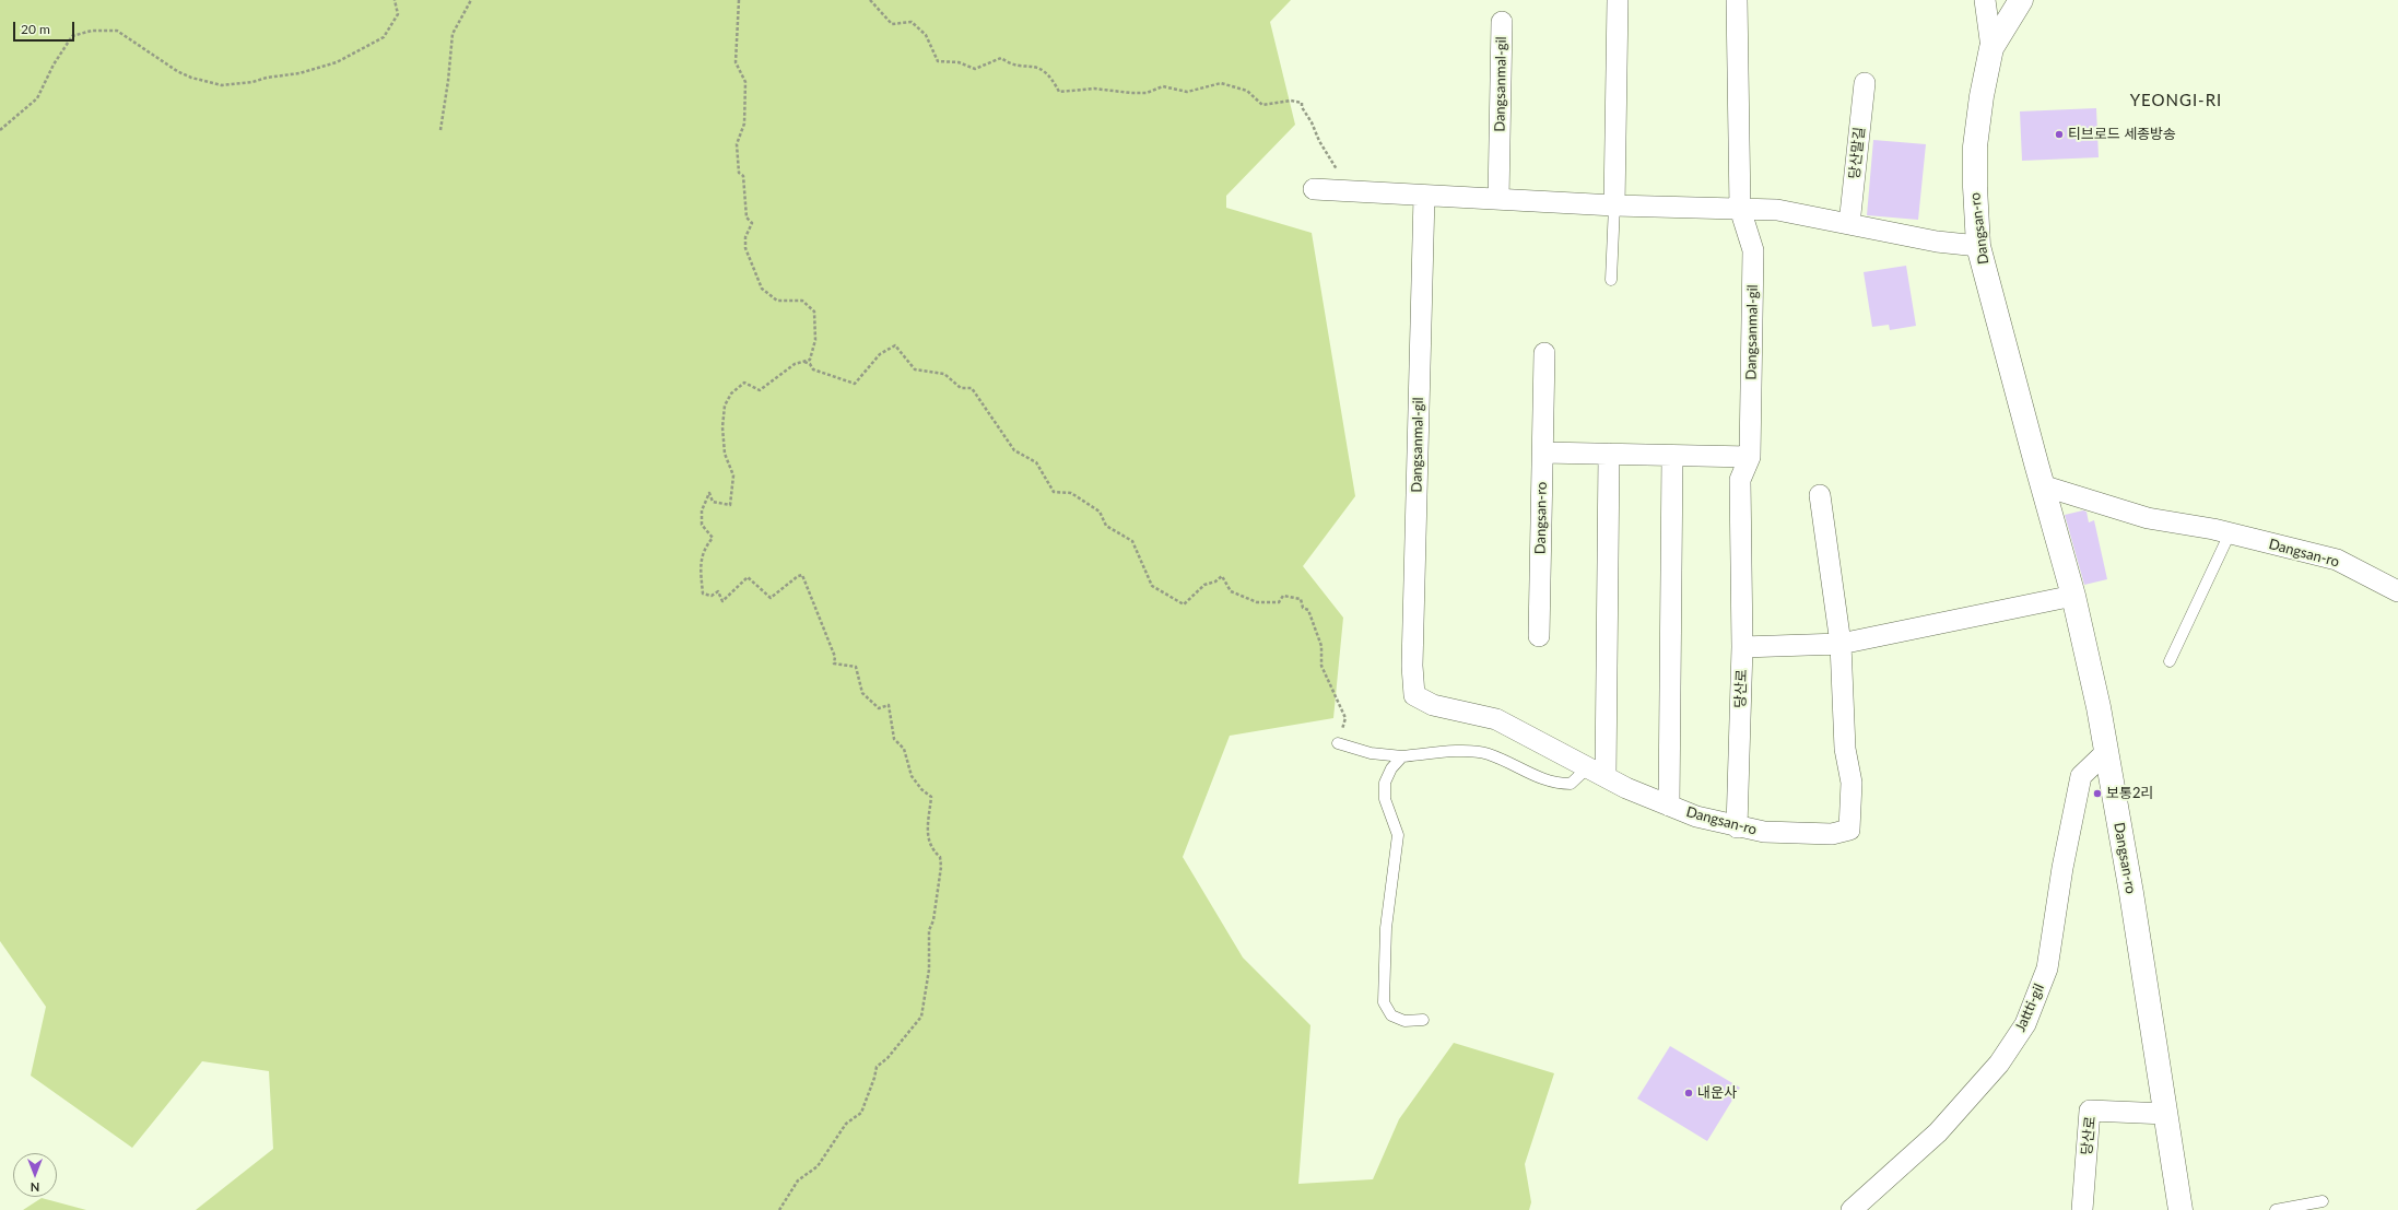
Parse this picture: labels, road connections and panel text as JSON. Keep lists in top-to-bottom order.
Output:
{
  "streets": {
    "street": [
      "Dangsanmal-gil",
      "당산말길",
      "Dangsan-ro",
      "당산로",
      "Jattti-gil"
    ]
  },
  "crossings": [
    ["Dangsanmal-gil", "Dangsan-ro"],
    ["Dangsan-ro", "당산로"],
    ["Dangsan-ro", "Jattti-gil"]
  ],
  "districts": ["YEONGI-RI"],
  "places": ["티브로드 세종방송", "보통2리", "내운사"],
  "scale_bar": "20 m",
  "north": "bottom"
}
